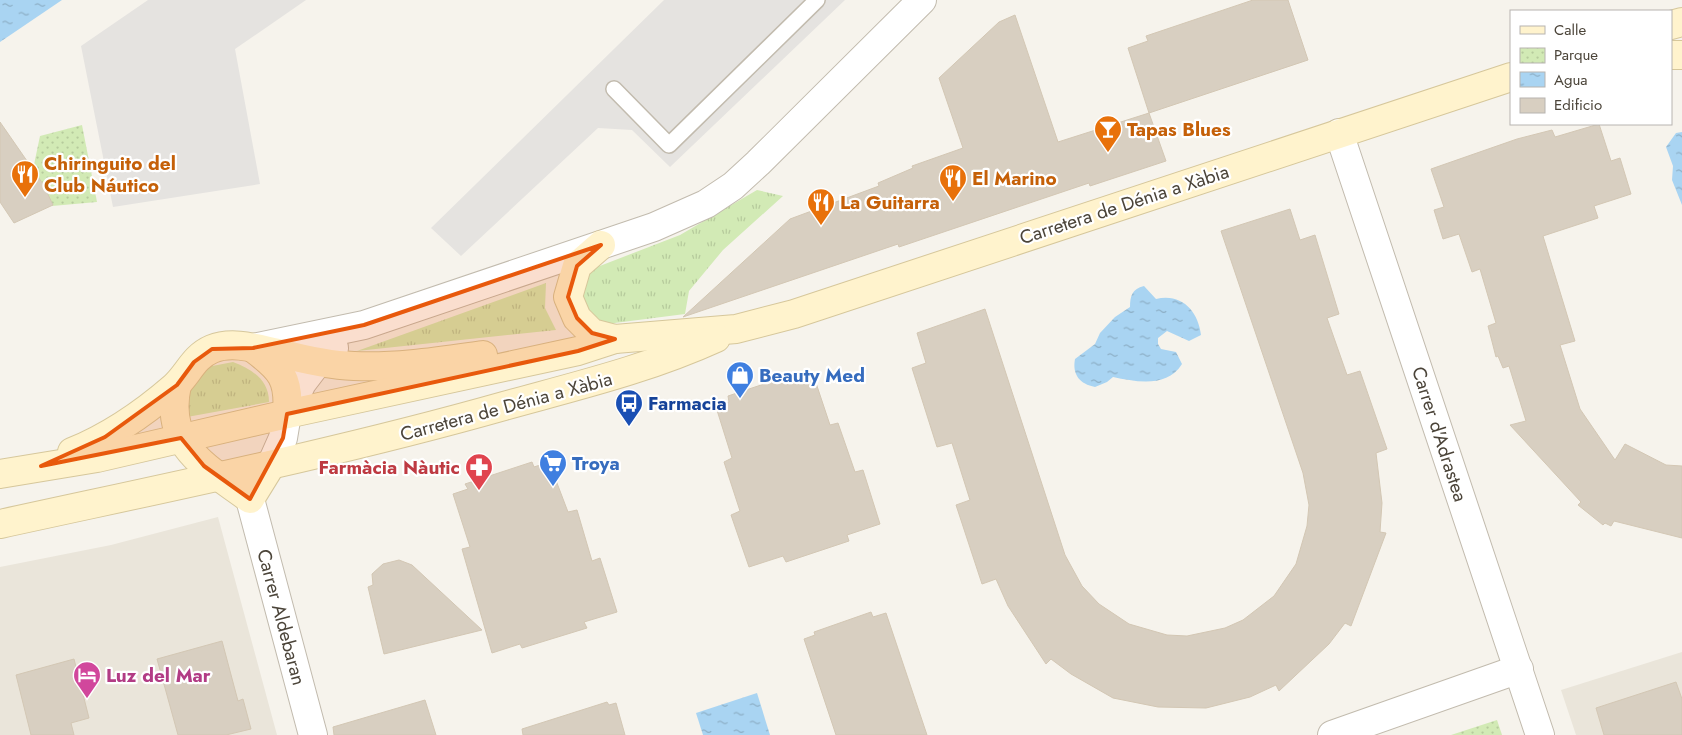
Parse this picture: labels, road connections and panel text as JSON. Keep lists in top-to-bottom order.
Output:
{
  "streets": {
    "street": ["Carretera de Dénia a Xàbia", "Carrer d'Adrastea", "Carrer Aldebaran"]
  },
  "crossings": [
    ["Carretera de Dénia a Xàbia", "Carrer d'Adrastea"]
  ],
  "places": {
    "bar": ["Tapas Blues"],
    "restaurant": ["Chiringuito del Club Náutico", "El Marino", "La Guitarra"],
    "shop": ["Beauty Med"],
    "bus stop": ["Farmacia"],
    "supermarket": ["Troya"],
    "pharmacy": ["Farmàcia Nàutic"],
    "hotel": ["Luz del Mar"]
  },
  "legend": [
    "Calle",
    "Parque",
    "Agua",
    "Edificio"
  ]
}
